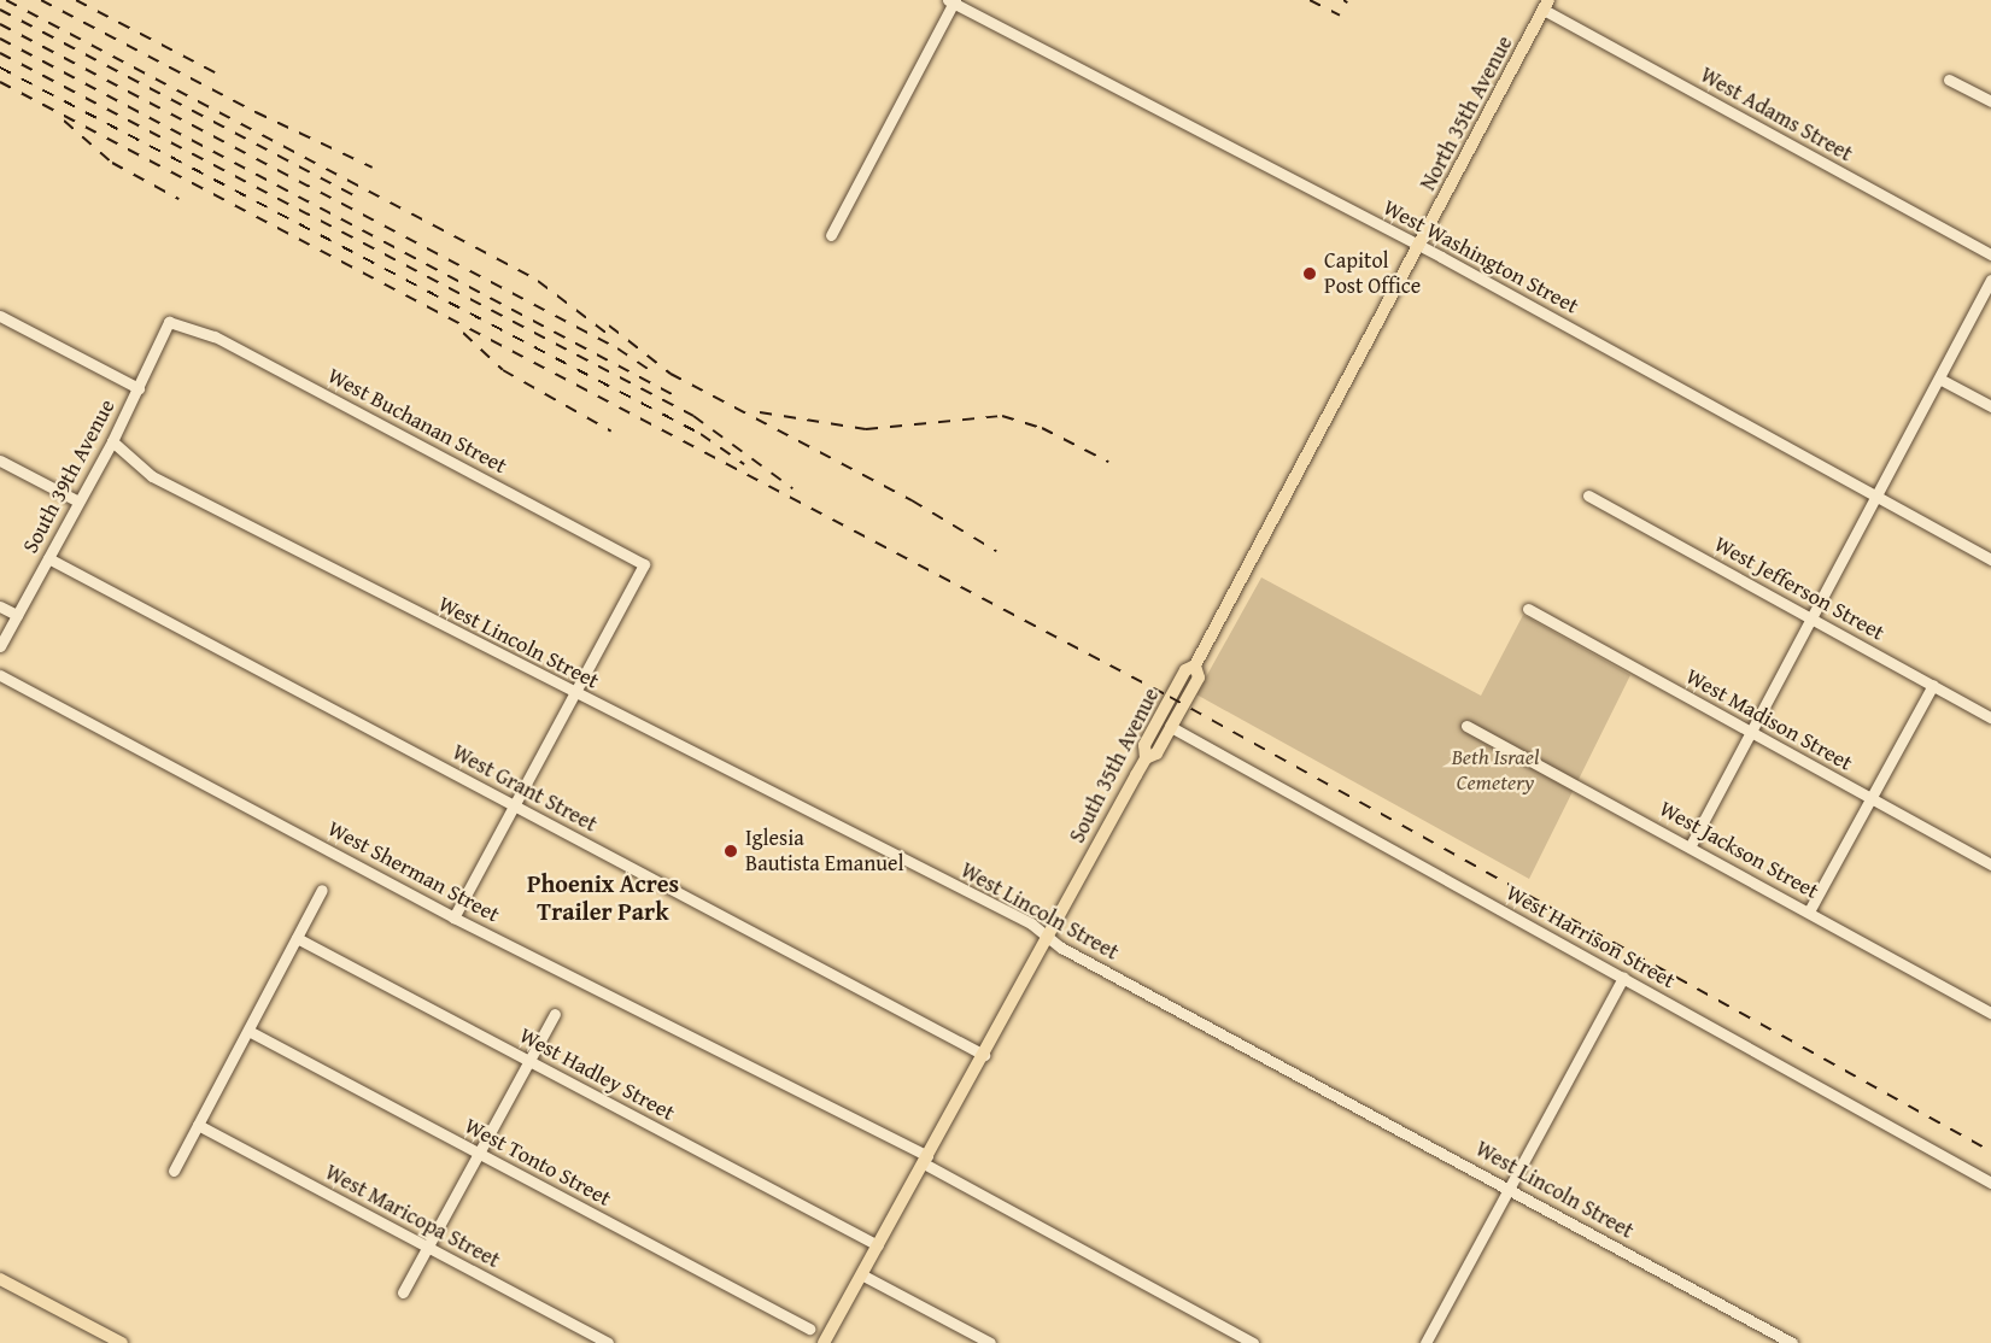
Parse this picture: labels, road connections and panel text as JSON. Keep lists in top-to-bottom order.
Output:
{
  "streets": {
    "main road": ["North 35th Avenue", "South 35th Avenue"],
    "street": [
      "West Adams Street",
      "West Washington Street",
      "West Buchanan Street",
      "South 39th Avenue",
      "West Jefferson Street",
      "West Lincoln Street",
      "West Madison Street",
      "West Grant Street",
      "West Jackson Street",
      "West Sherman Street",
      "West Harrison Street",
      "West Hadley Street",
      "West Tonto Street",
      "West Maricopa Street"
    ]
  },
  "crossings": [
    ["North 35th Avenue", "West Adams Street"],
    ["North 35th Avenue", "West Washington Street"],
    ["North 35th Avenue", "South 35th Avenue"],
    ["West Washington Street", "South 35th Avenue"],
    ["West Buchanan Street", "South 39th Avenue"],
    ["West Buchanan Street", "West Lincoln Street"],
    ["South 39th Avenue", "West Lincoln Street"],
    ["South 39th Avenue", "West Grant Street"],
    ["West Lincoln Street", "South 35th Avenue"],
    ["South 35th Avenue", "West Grant Street"],
    ["South 35th Avenue", "West Sherman Street"],
    ["South 35th Avenue", "West Hadley Street"]
  ],
  "districts": ["Phoenix Acres Trailer Park"],
  "parks": ["Beth Israel Cemetery"],
  "places": ["Capitol Post Office", "Iglesia Bautista Emanuel"]
}
